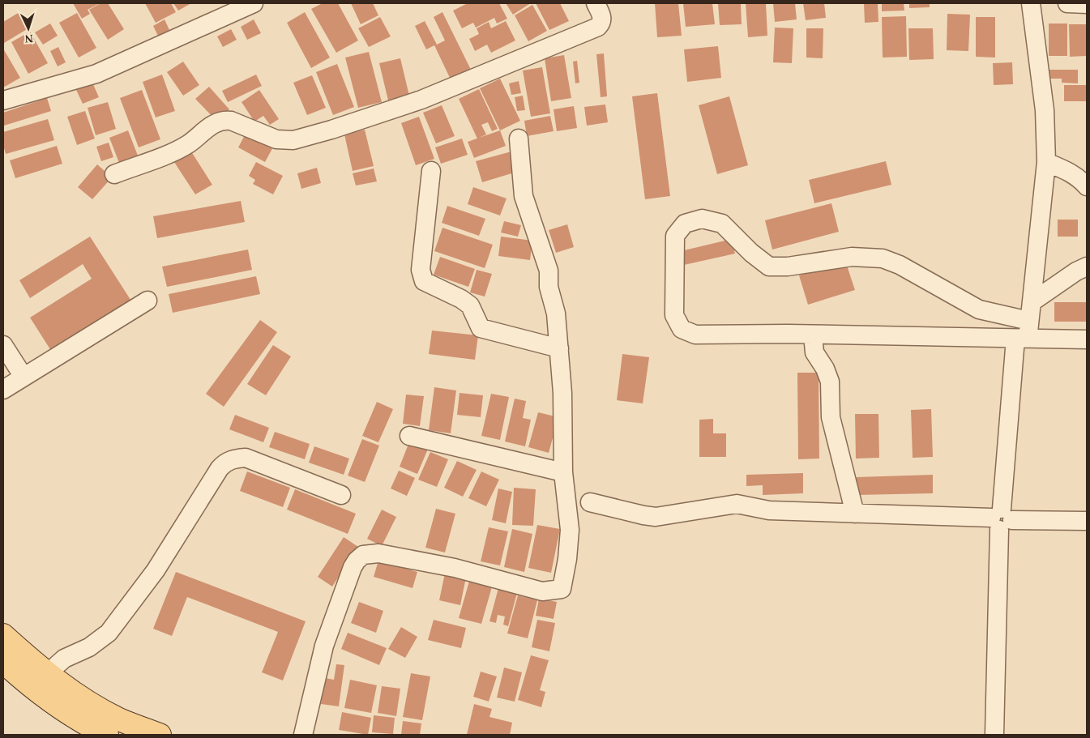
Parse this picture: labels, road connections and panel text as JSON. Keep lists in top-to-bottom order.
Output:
{
  "north": "bottom"
}
